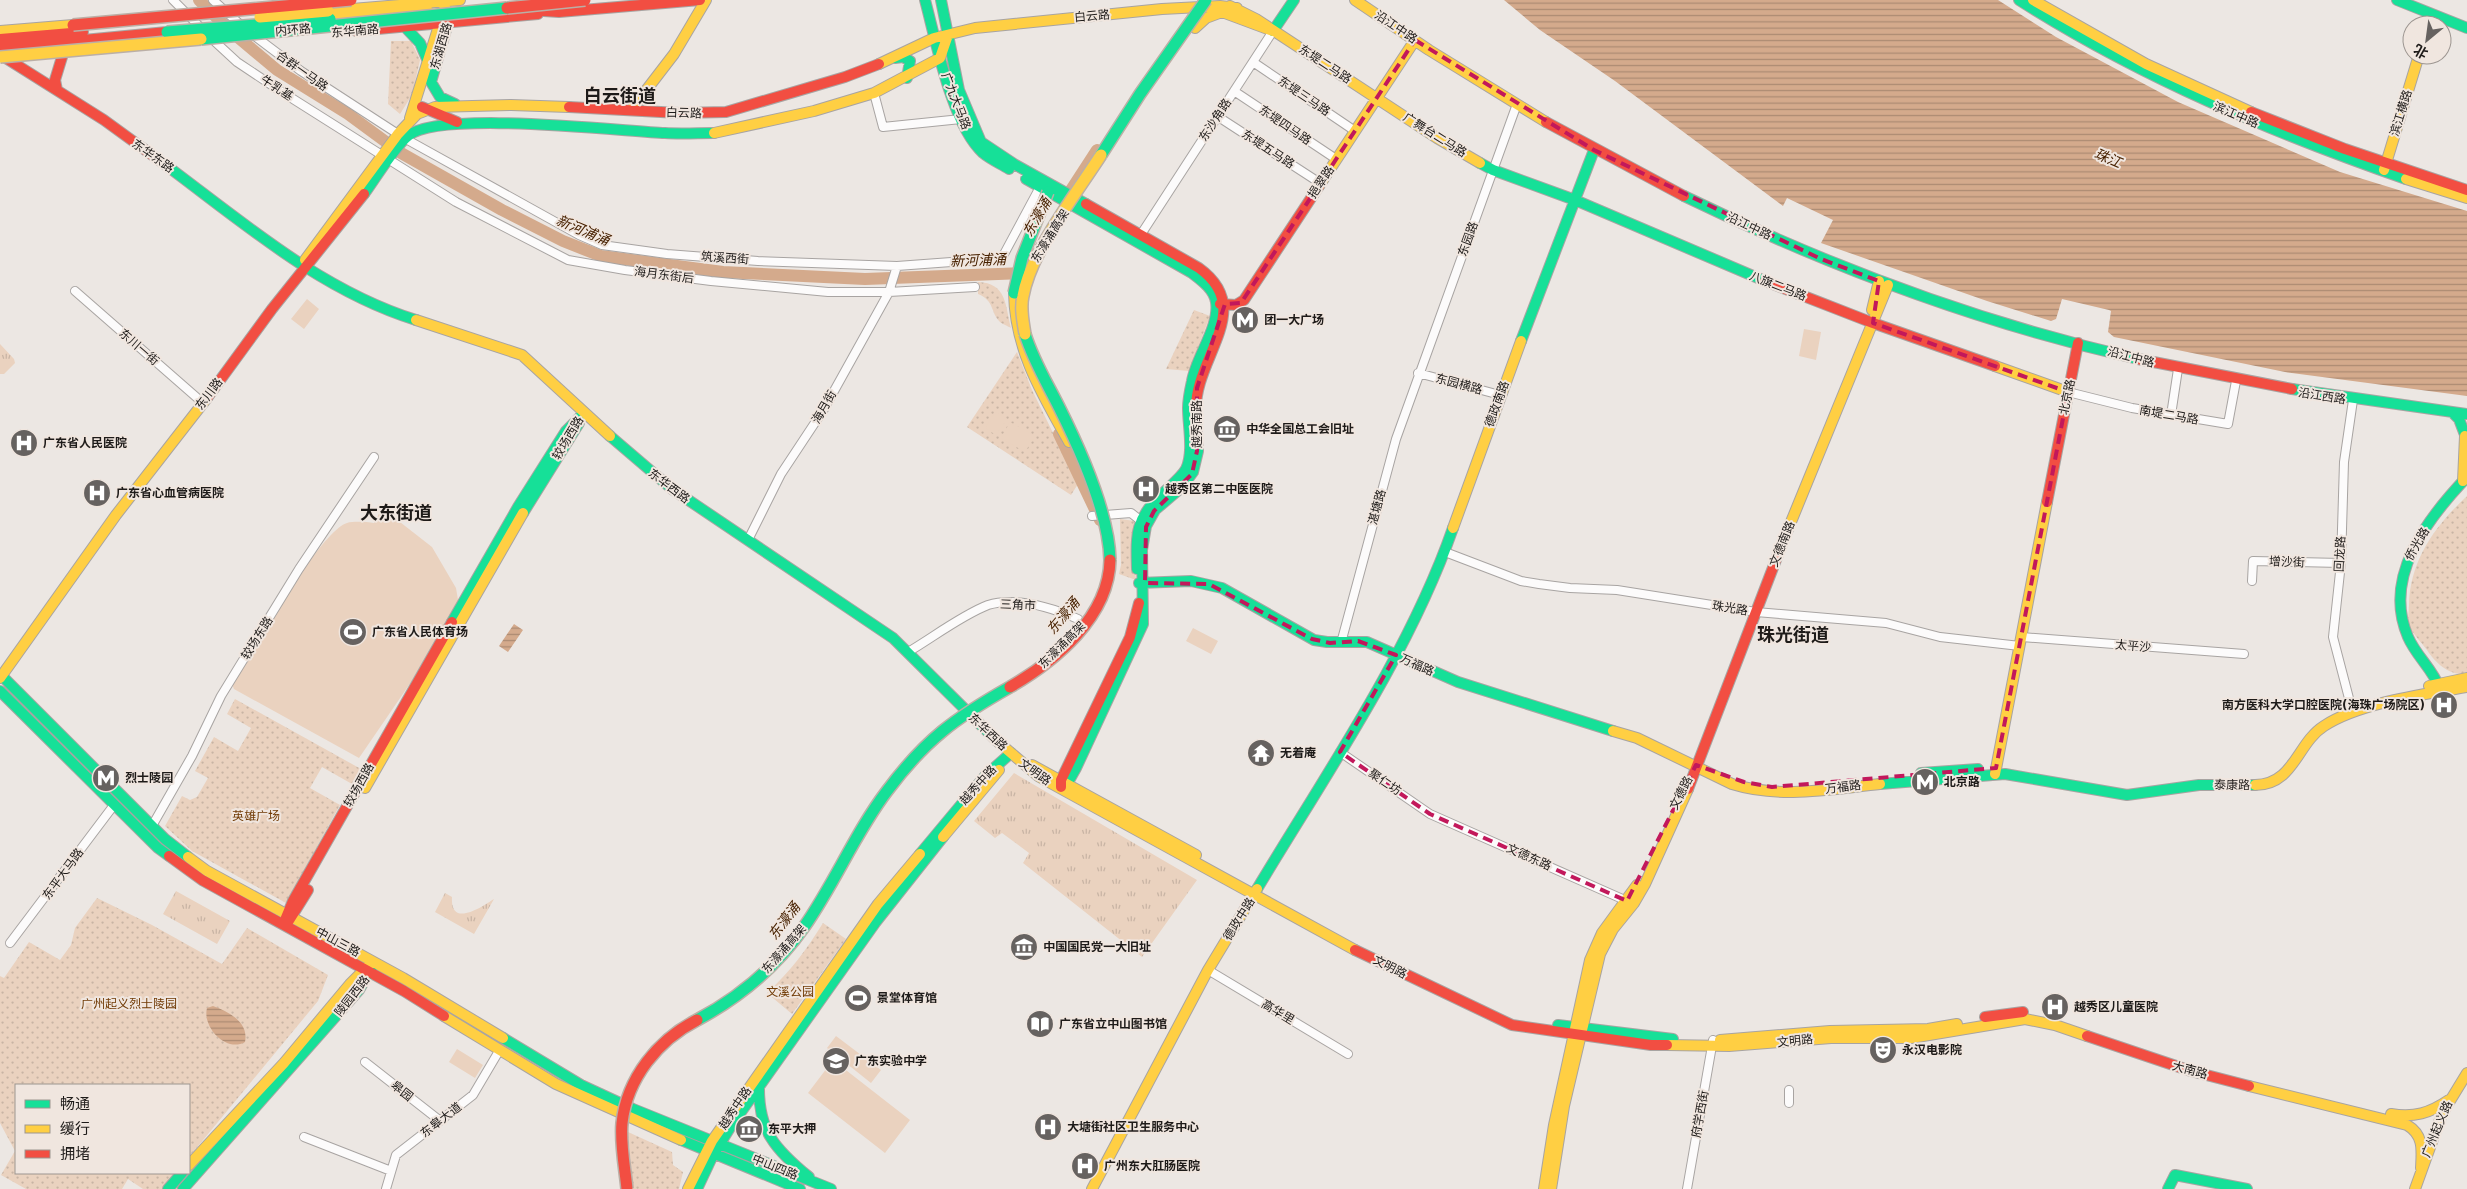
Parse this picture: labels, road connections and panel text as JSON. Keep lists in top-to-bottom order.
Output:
{
  "streets": {
    "main road": [
      "白云路",
      "沿江中路",
      "内环路",
      "东华南路",
      "东湖西路",
      "东堤二马路",
      "广九大马路",
      "滨江横路",
      "滨江中路",
      "东沙角路",
      "广舞台二马路",
      "东华东路",
      "挹翠路",
      "东濠涌高架",
      "八旗二马路",
      "东川路",
      "沿江西路",
      "北京路",
      "德政南路",
      "越秀南路",
      "较场西路",
      "东华西路",
      "文德南路",
      "侨光路",
      "万福路",
      "文明路",
      "越秀中路",
      "泰康路",
      "文德路",
      "德政中路",
      "中山三路",
      "陵园西路",
      "大南路",
      "广州起义路",
      "中山四路"
    ],
    "street": [
      "合群一马路",
      "牛乳基",
      "东堤三马路",
      "东堤四马路",
      "东堤五马路",
      "东园路",
      "筑溪西街",
      "海月东街后",
      "东川一街",
      "东园横路",
      "海月街",
      "南堤二马路",
      "湛塘路",
      "回龙路",
      "增沙街",
      "三角市",
      "珠光路",
      "较场东路",
      "太平沙",
      "聚仁坊",
      "文德东路",
      "东平大马路",
      "高华里",
      "皋园",
      "府学西街",
      "东皋大道"
    ]
  },
  "crossings": [
    ["白云路", "东湖西路"],
    ["白云路", "合群一马路"],
    ["白云路", "广九大马路"],
    ["白云路", "筑溪西街"],
    ["白云路", "东川路"],
    ["沿江中路", "挹翠路"],
    ["沿江中路", "东园路"],
    ["沿江中路", "沿江西路"],
    ["沿江中路", "北京路"],
    ["沿江中路", "德政南路"],
    ["沿江中路", "文德南路"],
    ["内环路", "东华南路"],
    ["内环路", "东华东路"],
    ["东华南路", "东湖西路"],
    ["东华南路", "合群一马路"],
    ["东华南路", "牛乳基"],
    ["东堤二马路", "东沙角路"],
    ["东堤二马路", "广舞台二马路"],
    ["东堤二马路", "挹翠路"],
    ["合群一马路", "筑溪西街"],
    ["合群一马路", "东川路"],
    ["牛乳基", "海月东街后"],
    ["牛乳基", "东川路"],
    ["东堤三马路", "东沙角路"],
    ["东堤三马路", "挹翠路"],
    ["广九大马路", "筑溪西街"],
    ["滨江横路", "滨江中路"],
    ["东沙角路", "东堤四马路"],
    ["东沙角路", "东堤五马路"],
    ["东堤四马路", "挹翠路"],
    ["广舞台二马路", "挹翠路"],
    ["广舞台二马路", "东园路"],
    ["广舞台二马路", "八旗二马路"],
    ["东堤五马路", "挹翠路"],
    ["东华东路", "东川路"],
    ["东华东路", "东华西路"],
    ["挹翠路", "越秀南路"],
    ["东园路", "八旗二马路"],
    ["东园路", "东园横路"],
    ["东园路", "湛塘路"],
    ["筑溪西街", "东川路"],
    ["筑溪西街", "海月街"],
    ["海月东街后", "东川路"],
    ["海月东街后", "海月街"],
    ["八旗二马路", "北京路"],
    ["八旗二马路", "德政南路"],
    ["八旗二马路", "南堤二马路"],
    ["八旗二马路", "文德南路"],
    ["东川一街", "东川路"],
    ["东园横路", "德政南路"],
    ["东园横路", "湛塘路"],
    ["东川路", "东华西路"],
    ["东川路", "中山三路"],
    ["沿江西路", "南堤二马路"],
    ["沿江西路", "回龙路"],
    ["北京路", "南堤二马路"],
    ["北京路", "珠光路"],
    ["北京路", "太平沙"],
    ["北京路", "万福路"],
    ["北京路", "泰康路"],
    ["德政南路", "珠光路"],
    ["德政南路", "万福路"],
    ["德政南路", "德政中路"],
    ["海月街", "东华西路"],
    ["越秀南路", "万福路"],
    ["越秀南路", "文明路"],
    ["较场西路", "东华西路"],
    ["较场西路", "中山三路"],
    ["东华西路", "三角市"],
    ["东华西路", "文明路"],
    ["东华西路", "越秀中路"],
    ["湛塘路", "万福路"],
    ["文德南路", "珠光路"],
    ["文德南路", "万福路"],
    ["文德南路", "文德路"],
    ["侨光路", "泰康路"],
    ["回龙路", "增沙街"],
    ["回龙路", "泰康路"],
    ["珠光路", "太平沙"],
    ["较场东路", "中山三路"],
    ["万福路", "泰康路"],
    ["万福路", "文德路"],
    ["万福路", "德政中路"],
    ["文明路", "越秀中路"],
    ["文明路", "文德路"],
    ["文明路", "德政中路"],
    ["文明路", "大南路"],
    ["文明路", "府学西街"],
    ["聚仁坊", "文德东路"],
    ["聚仁坊", "德政中路"],
    ["越秀中路", "中山三路"],
    ["越秀中路", "中山四路"],
    ["文德路", "文德东路"],
    ["东平大马路", "中山三路"],
    ["德政中路", "高华里"],
    ["中山三路", "陵园西路"],
    ["中山三路", "东皋大道"],
    ["中山三路", "中山四路"],
    ["大南路", "广州起义路"],
    ["皋园", "东皋大道"]
  ],
  "districts": ["白云街道", "大东街道", "珠光街道"],
  "water": ["珠江", "东濠涌", "新河浦涌"],
  "parks": ["英雄广场", "文溪公园", "广州起义烈士陵园"],
  "places": {
    "metro station": ["团一大广场", "烈士陵园", "北京路"],
    "museum": ["中华全国总工会旧址", "中国国民党一大旧址", "东平大押"],
    "hospital": [
      "广东省人民医院",
      "越秀区第二中医医院",
      "广东省心血管病医院",
      "南方医科大学口腔医院(海珠广场院区)",
      "越秀区儿童医院",
      "大塘街社区卫生服务中心",
      "广州东大肛肠医院"
    ],
    "sports": ["广东省人民体育场", "景堂体育馆"],
    "temple": ["无着庵"],
    "library": ["广东省立中山图书馆"],
    "theatre": ["永汉电影院"],
    "school or university": ["广东实验中学"]
  },
  "legend": ["畅通", "缓行", "拥堵"],
  "north": "bottom left"
}
